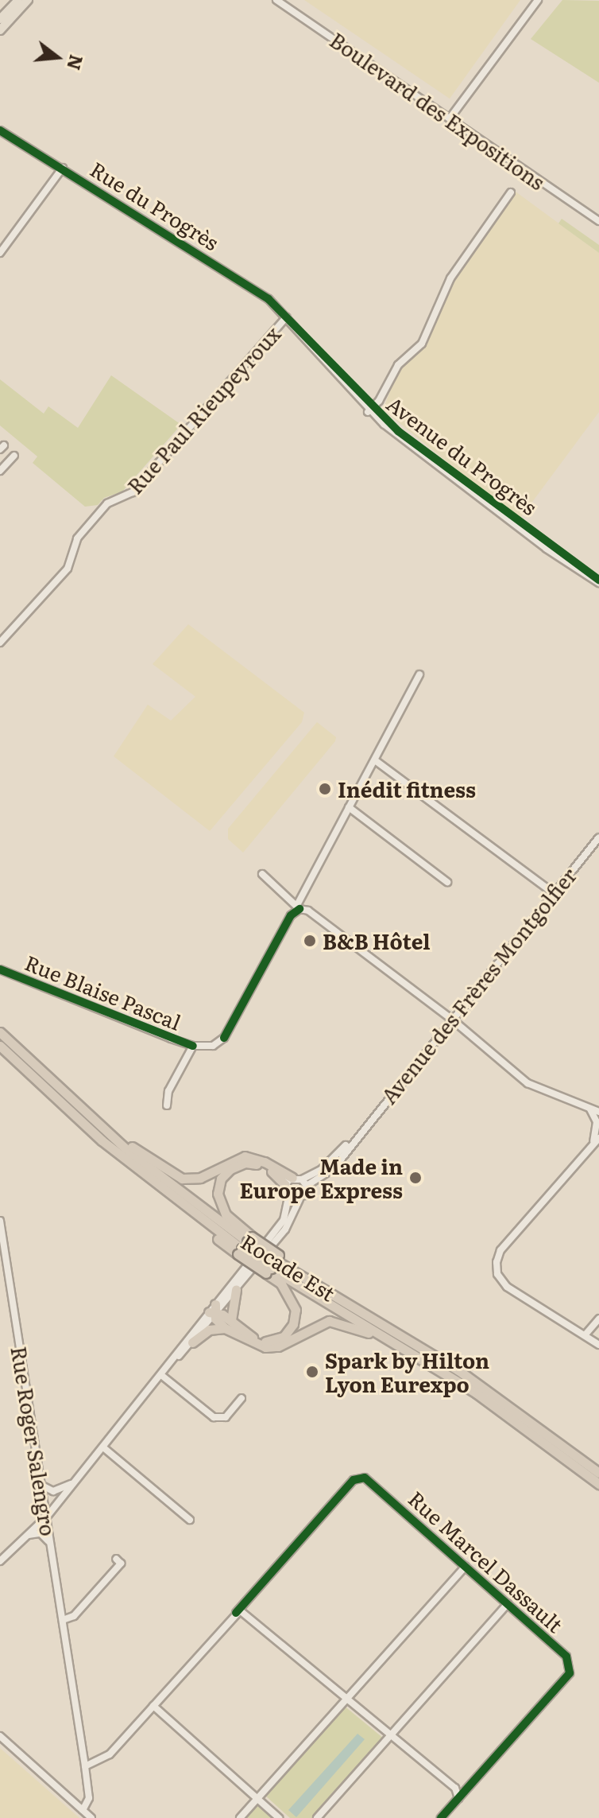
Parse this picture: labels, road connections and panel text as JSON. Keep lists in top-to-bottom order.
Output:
{
  "streets": {
    "highway": ["Rocade Est"],
    "street": [
      "Boulevard des Expositions",
      "Rue du Progrès",
      "Rue Paul Rieupeyroux",
      "Avenue du Progrès",
      "Avenue des Frères Montgolfier",
      "Rue Blaise Pascal",
      "Rue Roger Salengro",
      "Rue Marcel Dassault"
    ]
  },
  "crossings": [
    ["Rue du Progrès", "Rue Paul Rieupeyroux"],
    ["Rue du Progrès", "Avenue du Progrès"],
    ["Rue Paul Rieupeyroux", "Avenue du Progrès"],
    ["Avenue des Frères Montgolfier", "Rue Roger Salengro"],
    ["Rue Roger Salengro", "Rue Marcel Dassault"]
  ],
  "places": [
    "Inédit fitness",
    "B&B Hôtel",
    "Made in Europe Express",
    "Spark by Hilton Lyon Eurexpo"
  ],
  "north": "right"
}
